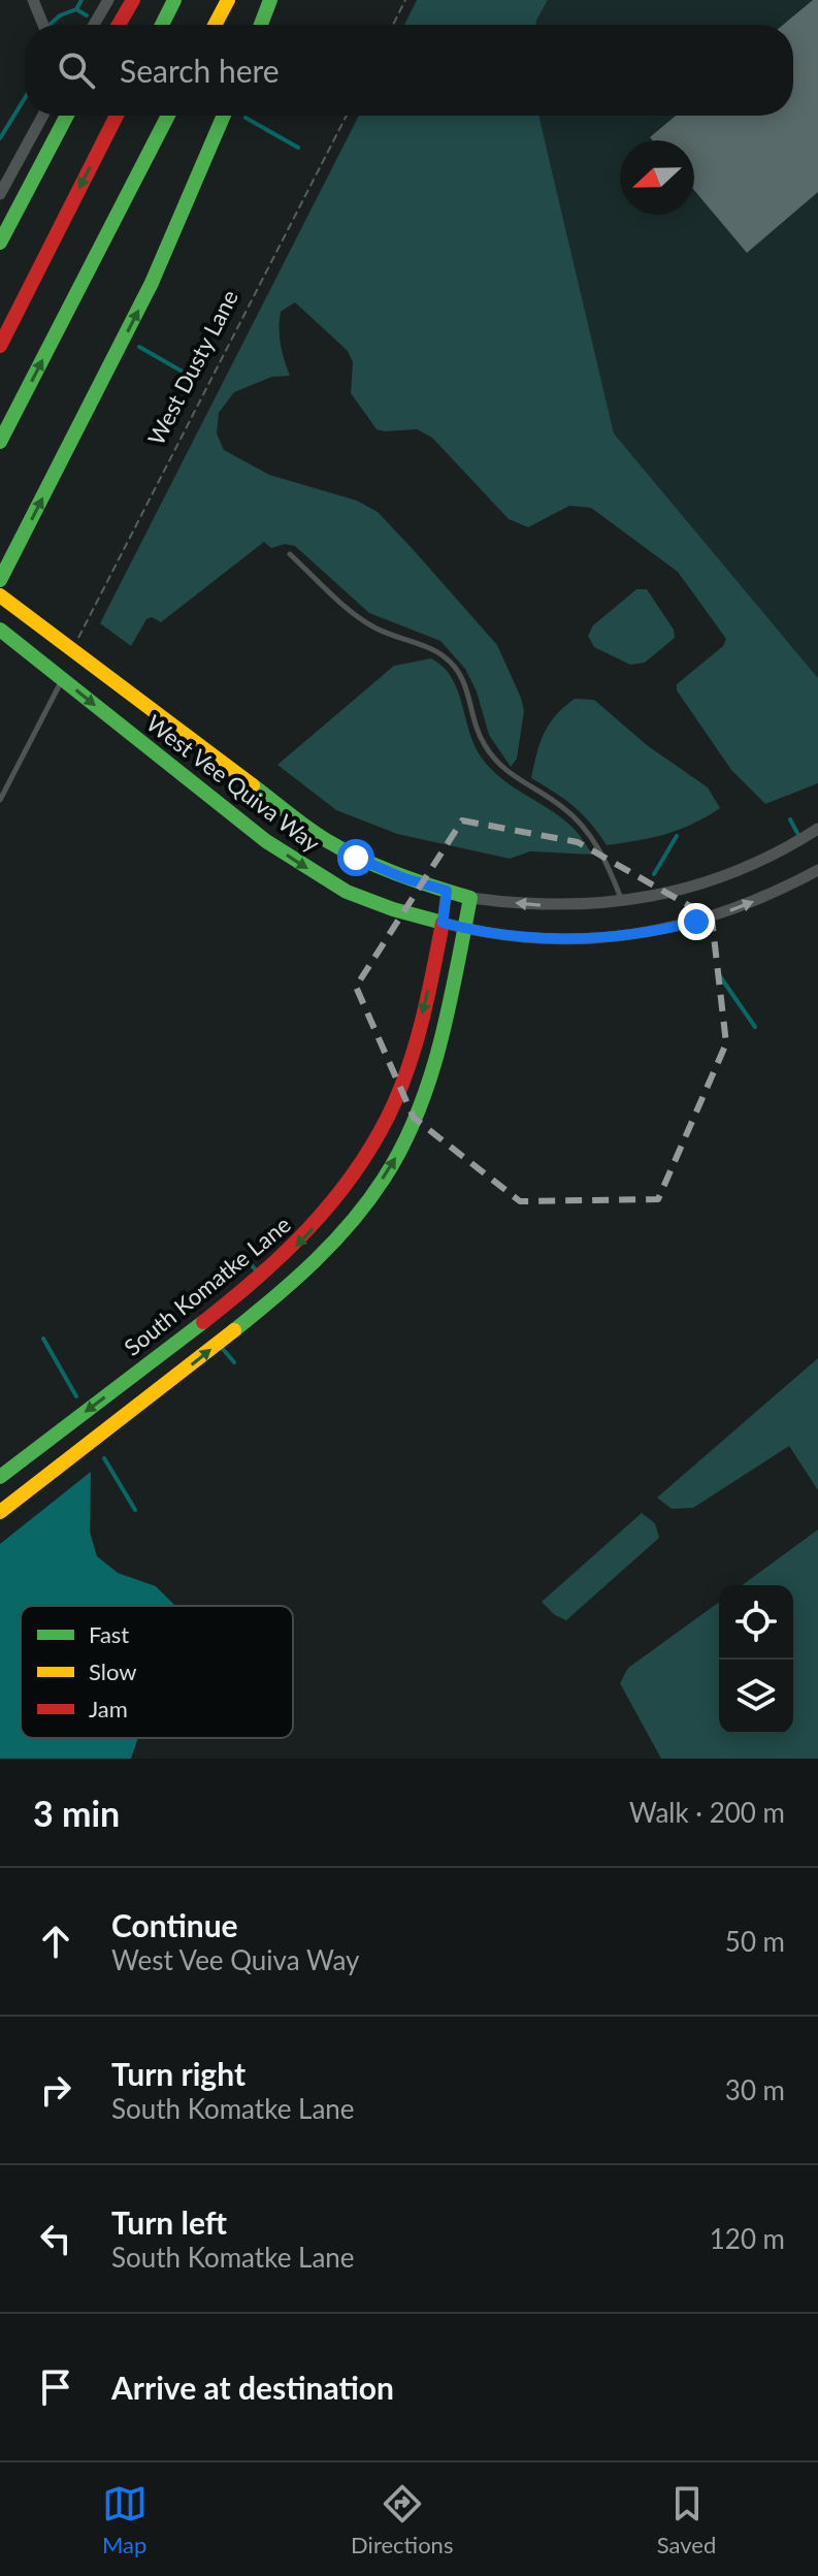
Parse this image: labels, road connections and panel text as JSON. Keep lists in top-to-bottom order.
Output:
{
  "streets": {
    "main road": ["West Vee Quiva Way", "South Komatke Lane"],
    "path": ["West Dusty Lane"]
  },
  "crossings": [
    ["West Dusty Lane", "West Vee Quiva Way"],
    ["West Vee Quiva Way", "South Komatke Lane"]
  ],
  "one_way": ["South Komatke Lane"],
  "legend": ["Fast", "Slow", "Jam"],
  "north": "left",
  "page": {
    "search": "Search here",
    "heading": ["3 min", "Walk · 200 m"],
    "list": [
      ["Continue", "West Vee Quiva Way", "50 m"],
      ["Turn right", "South Komatke Lane", "30 m"],
      ["Turn left", "South Komatke Lane", "120 m"],
      "Arrive at destination"
    ],
    "nav": ["Map", "Directions", "Saved"]
  }
}
